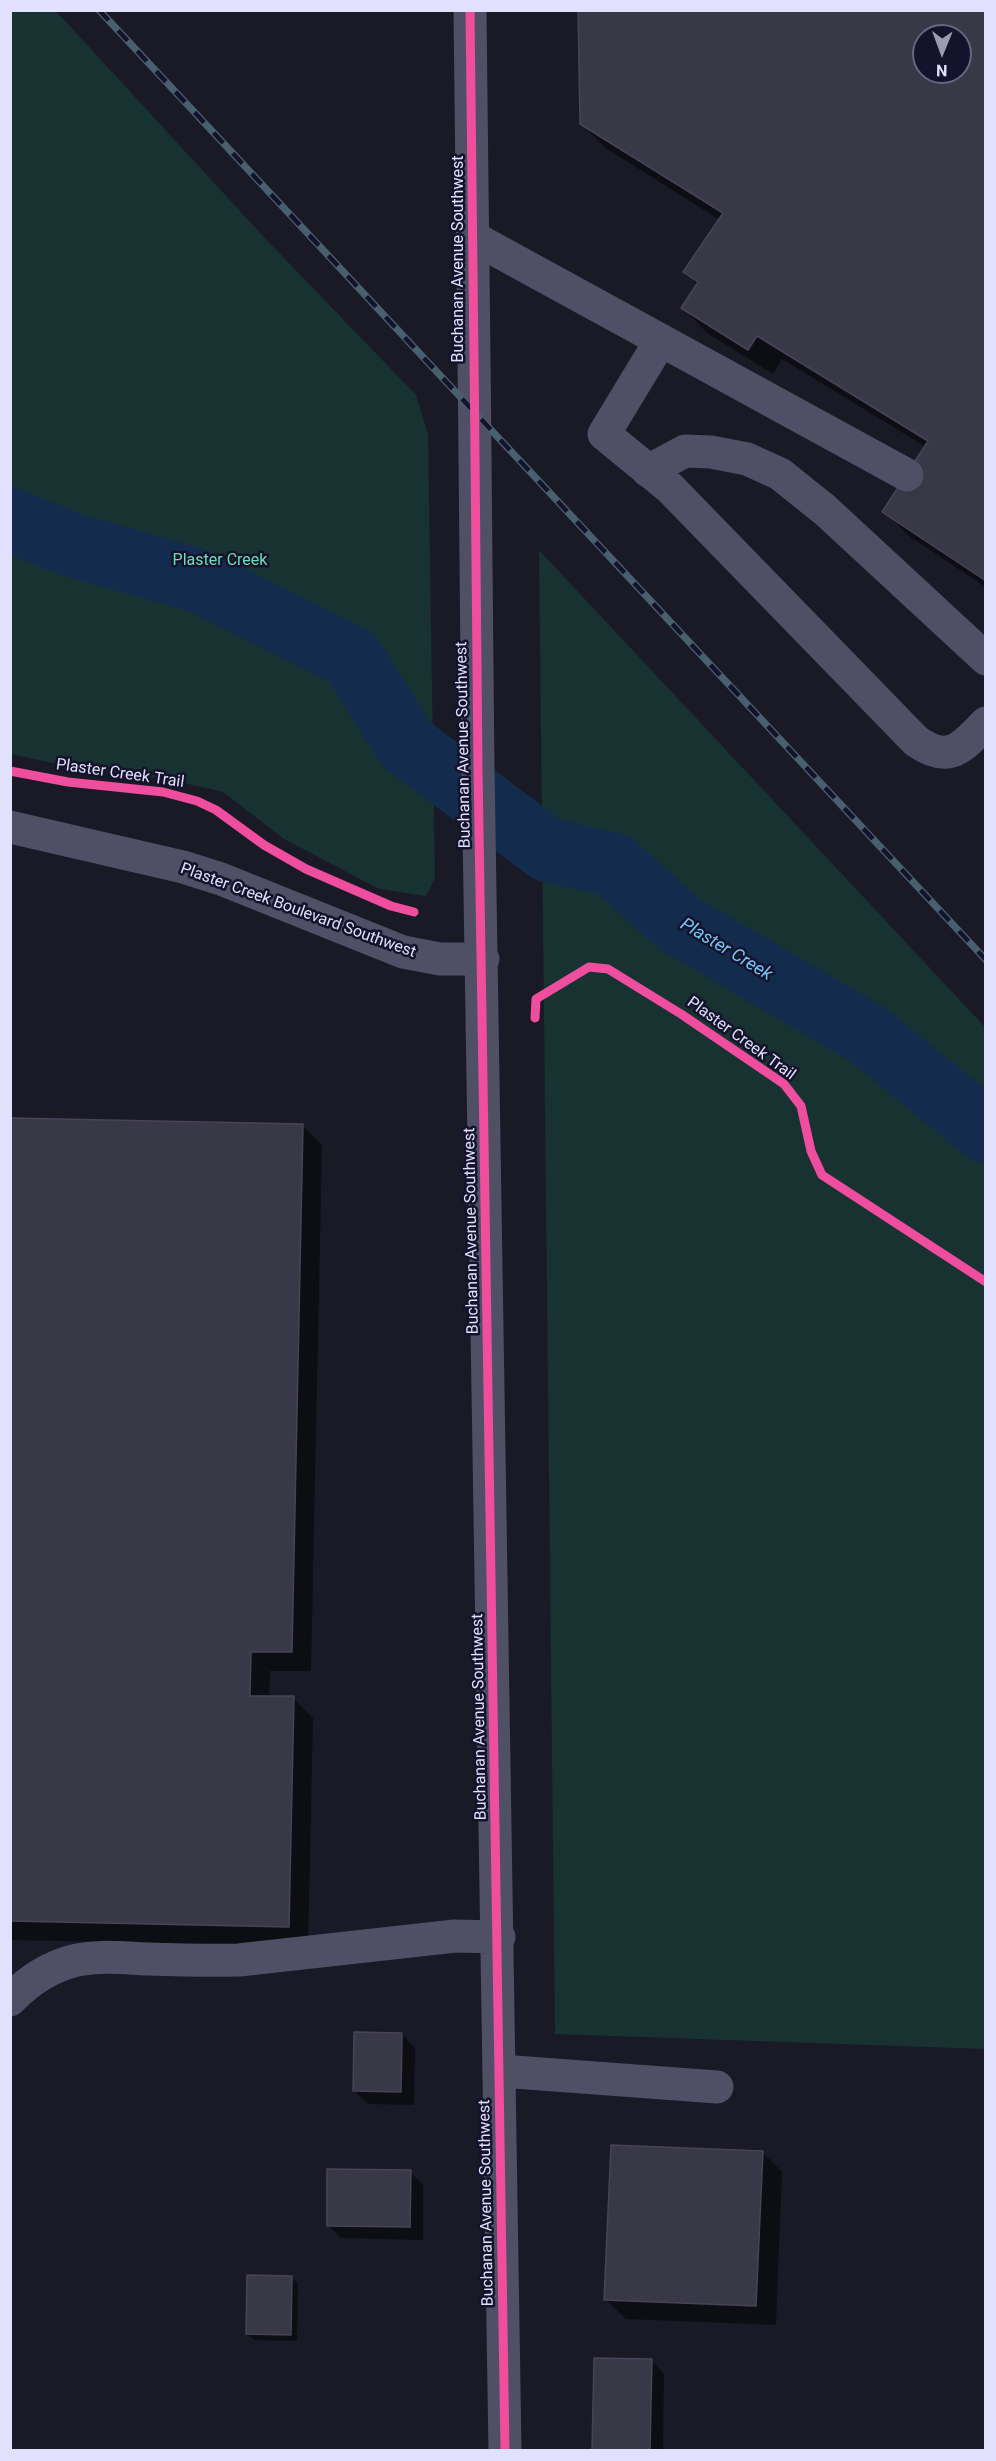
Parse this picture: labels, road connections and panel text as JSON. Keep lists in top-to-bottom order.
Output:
{
  "streets": {
    "street": ["Buchanan Avenue Southwest", "Plaster Creek Boulevard Southwest"],
    "cycle path": ["Plaster Creek Trail"]
  },
  "crossings": [
    ["Buchanan Avenue Southwest", "Plaster Creek Boulevard Southwest"]
  ],
  "water": ["Plaster Creek"],
  "parks": ["Plaster Creek"],
  "north": "bottom"
}
